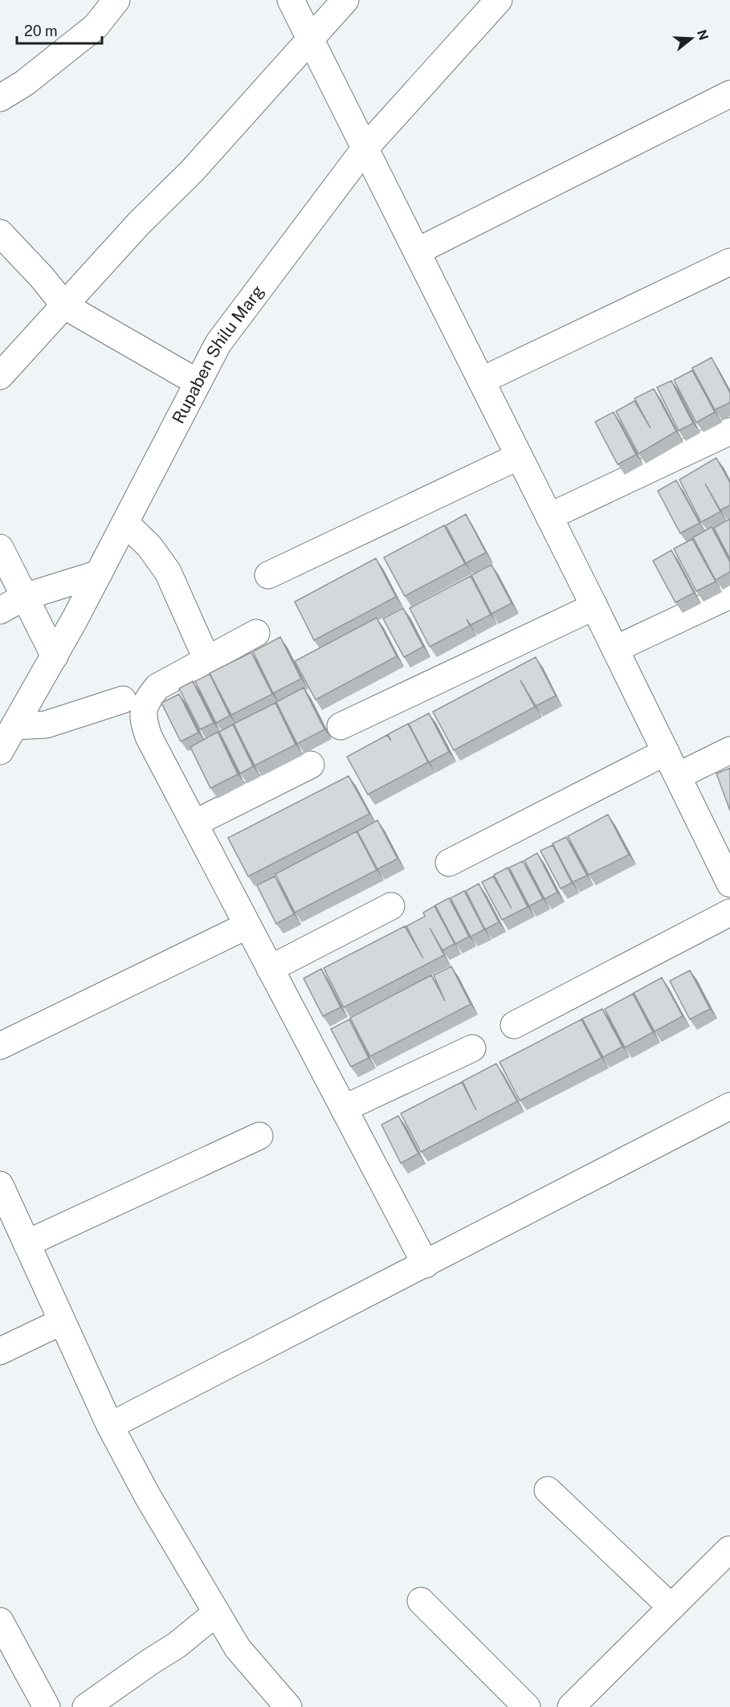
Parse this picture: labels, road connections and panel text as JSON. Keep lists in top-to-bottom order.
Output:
{
  "streets": {
    "street": ["Rupaben Shilu Marg"]
  },
  "scale_bar": "20 m",
  "north": "right"
}
